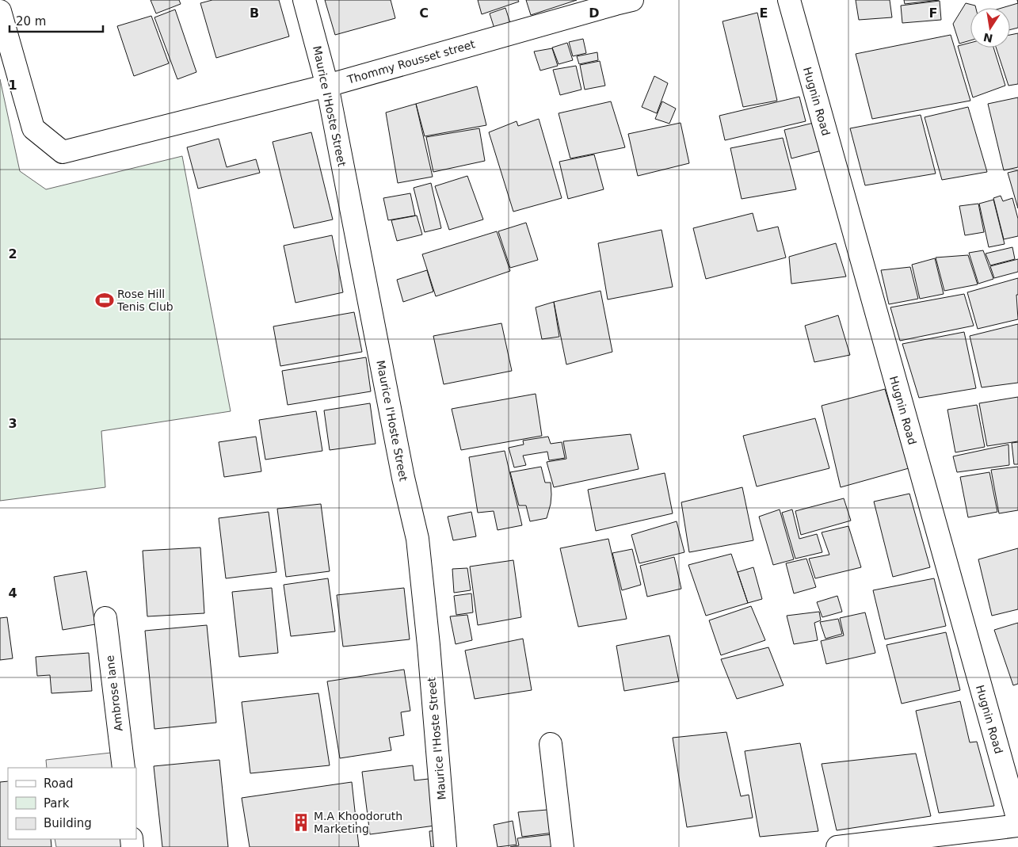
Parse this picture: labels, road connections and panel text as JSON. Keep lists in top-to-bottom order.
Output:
{
  "streets": {
    "street": [
      "Thommy Rousset street",
      "Hugnin Road",
      "Maurice I'Hoste Street",
      "Ambrose lane"
    ]
  },
  "crossings": [
    ["Thommy Rousset street", "Maurice I'Hoste Street"]
  ],
  "places": {
    "sports": ["Rose Hill Tenis Club"],
    "building": ["M.A Khoodoruth Marketing"]
  },
  "legend": ["Road", "Park", "Building"],
  "scale_bar": "20 m",
  "north": "bottom",
  "grid": {
    "columns": [
      "B",
      "C",
      "D",
      "E",
      "F"
    ],
    "rows": [
      "1",
      "2",
      "3",
      "4"
    ]
  }
}
